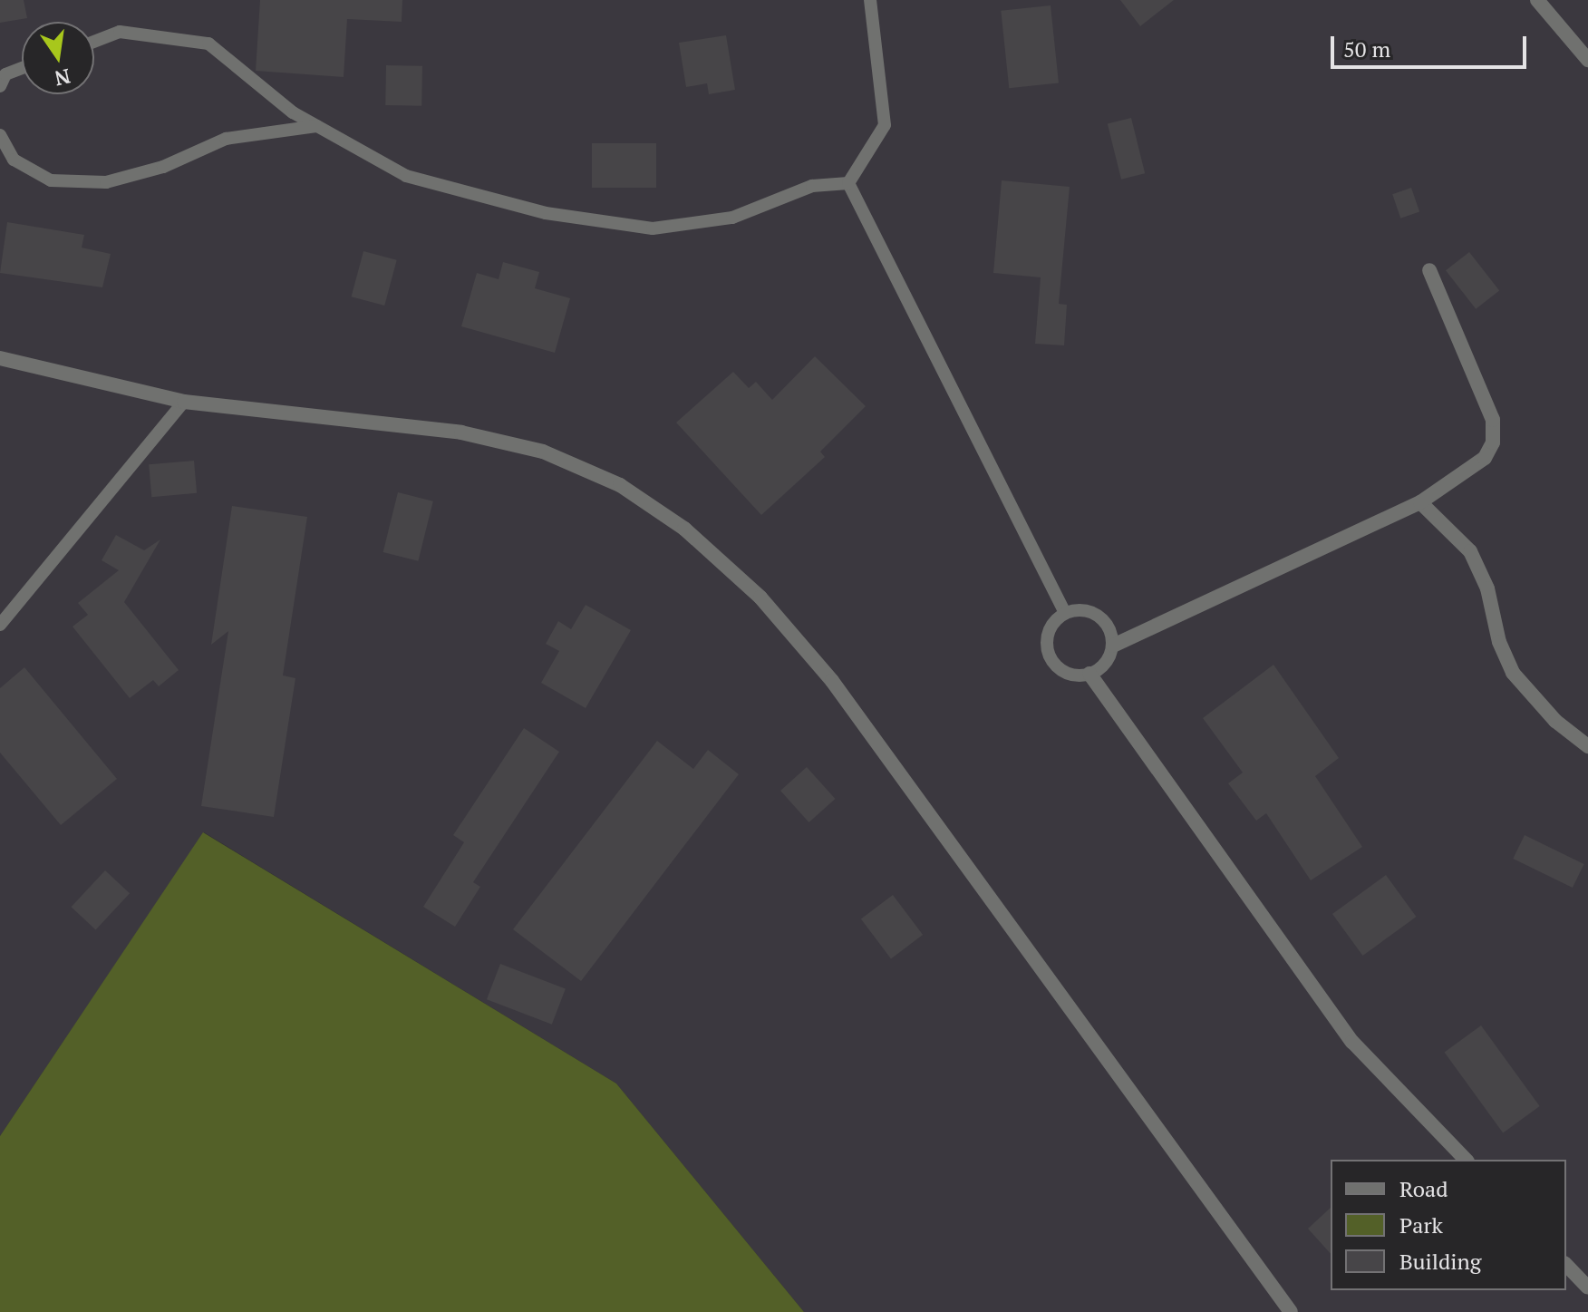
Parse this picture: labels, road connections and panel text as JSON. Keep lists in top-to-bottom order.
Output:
{
  "legend": ["Road", "Park", "Building"],
  "scale_bar": "50 m",
  "north": "bottom"
}
